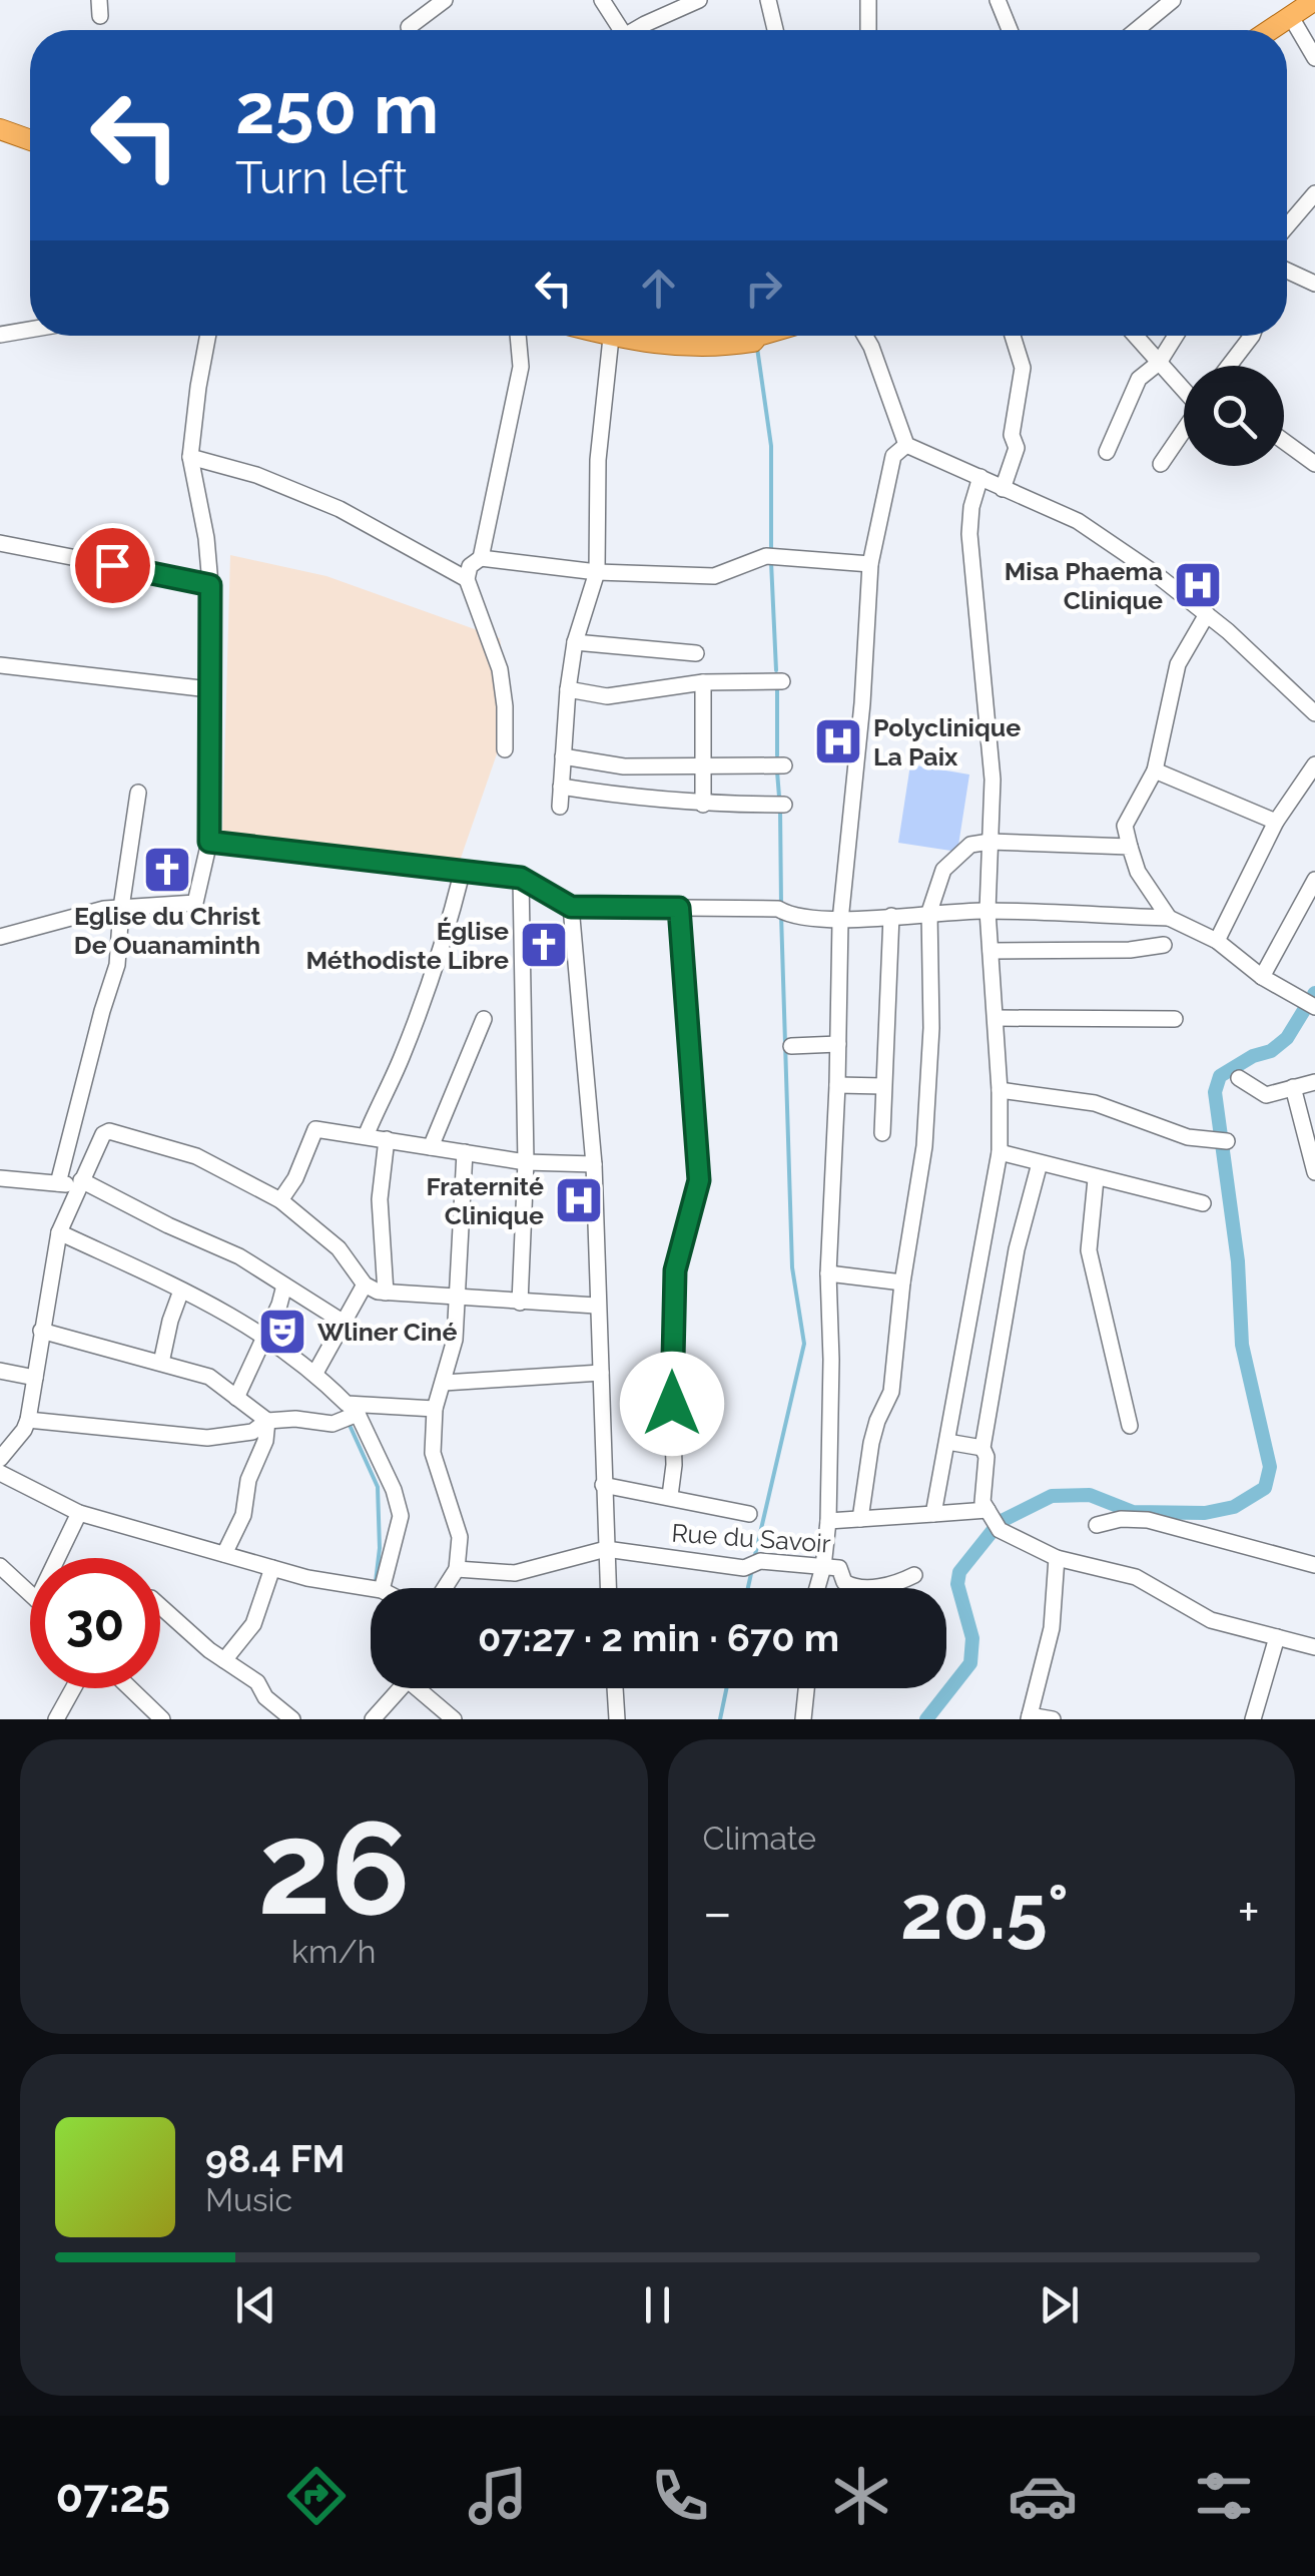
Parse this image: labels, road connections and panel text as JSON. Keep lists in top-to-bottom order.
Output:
{
  "streets": {
    "street": ["Rue du Savoir"]
  },
  "places": {
    "hospital": ["Misa Phaema Clinique", "Polyclinique La Paix", "Fraternité Clinique"],
    "church": ["Eglise du Christ De Ouanaminth", "Église Méthodiste Libre"],
    "theatre": ["Wliner Ciné"]
  },
  "page": {
    "turn": ["250 m", "Turn left"],
    "limit": "30",
    "trip": "07:27 · 2 min · 670 m",
    "tile": [
      ["26", "km/h"],
      "Climate"
    ],
    "heat": ["−", "20.5°", "+"],
    "song": ["98.4 FM", "Music"],
    "tabs": "07:25"
  }
}
